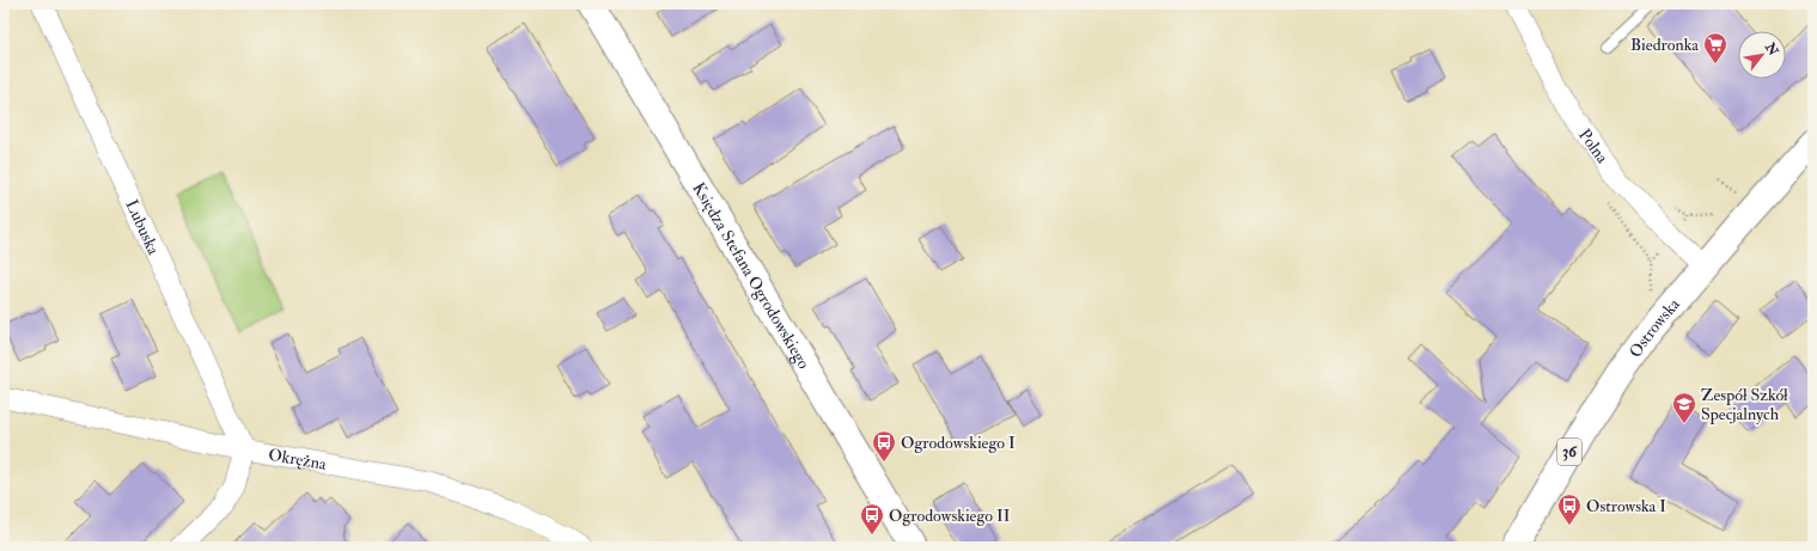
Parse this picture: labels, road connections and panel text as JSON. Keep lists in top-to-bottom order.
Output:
{
  "streets": {
    "street": [
      "Polna",
      "Lubuska",
      "Księdza Stefana Ogrodowskiego",
      "Ostrowska",
      "36",
      "Okrężna"
    ]
  },
  "crossings": [
    ["Polna", "Ostrowska"],
    ["Lubuska", "Okrężna"]
  ],
  "places": {
    "supermarket": ["Biedronka"],
    "school or university": ["Zespół Szkół Specjalnych"],
    "bus stop": ["Ogrodowskiego I", "Ostrowska I", "Ogrodowskiego II"]
  },
  "north": "top right"
}
